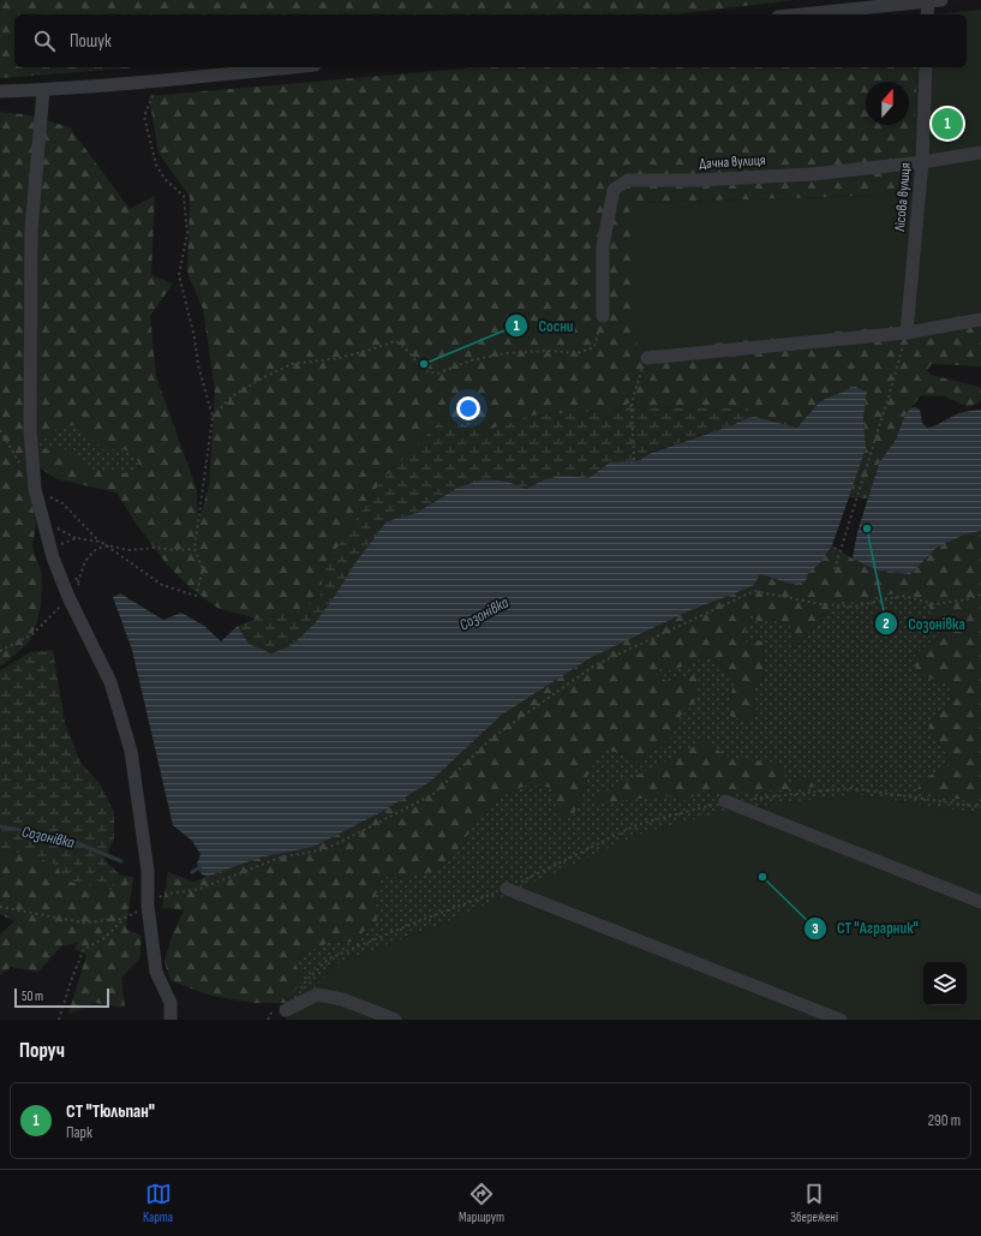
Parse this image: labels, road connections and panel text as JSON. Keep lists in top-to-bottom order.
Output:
{
  "streets": {
    "street": ["Дачна вулиця", "Лісова вулиця"]
  },
  "crossings": [
    ["Дачна вулиця", "Лісова вулиця"]
  ],
  "water": ["Созонівка"],
  "places": ["Сосни", "Созонівка", "СТ \"Аграрник\""],
  "scale_bar": "50 m",
  "north": "top",
  "page": {
    "search": "Пошук",
    "pins": "1",
    "scale": "50 m",
    "heading": "Поруч",
    "list": [
      {
        "mark": "1",
        "name": "СТ \"Тюльпан\"",
        "note": "Парк",
        "value": "290 m"
      }
    ],
    "nav": ["Карта", "Маршрут", "Збережені"]
  }
}
